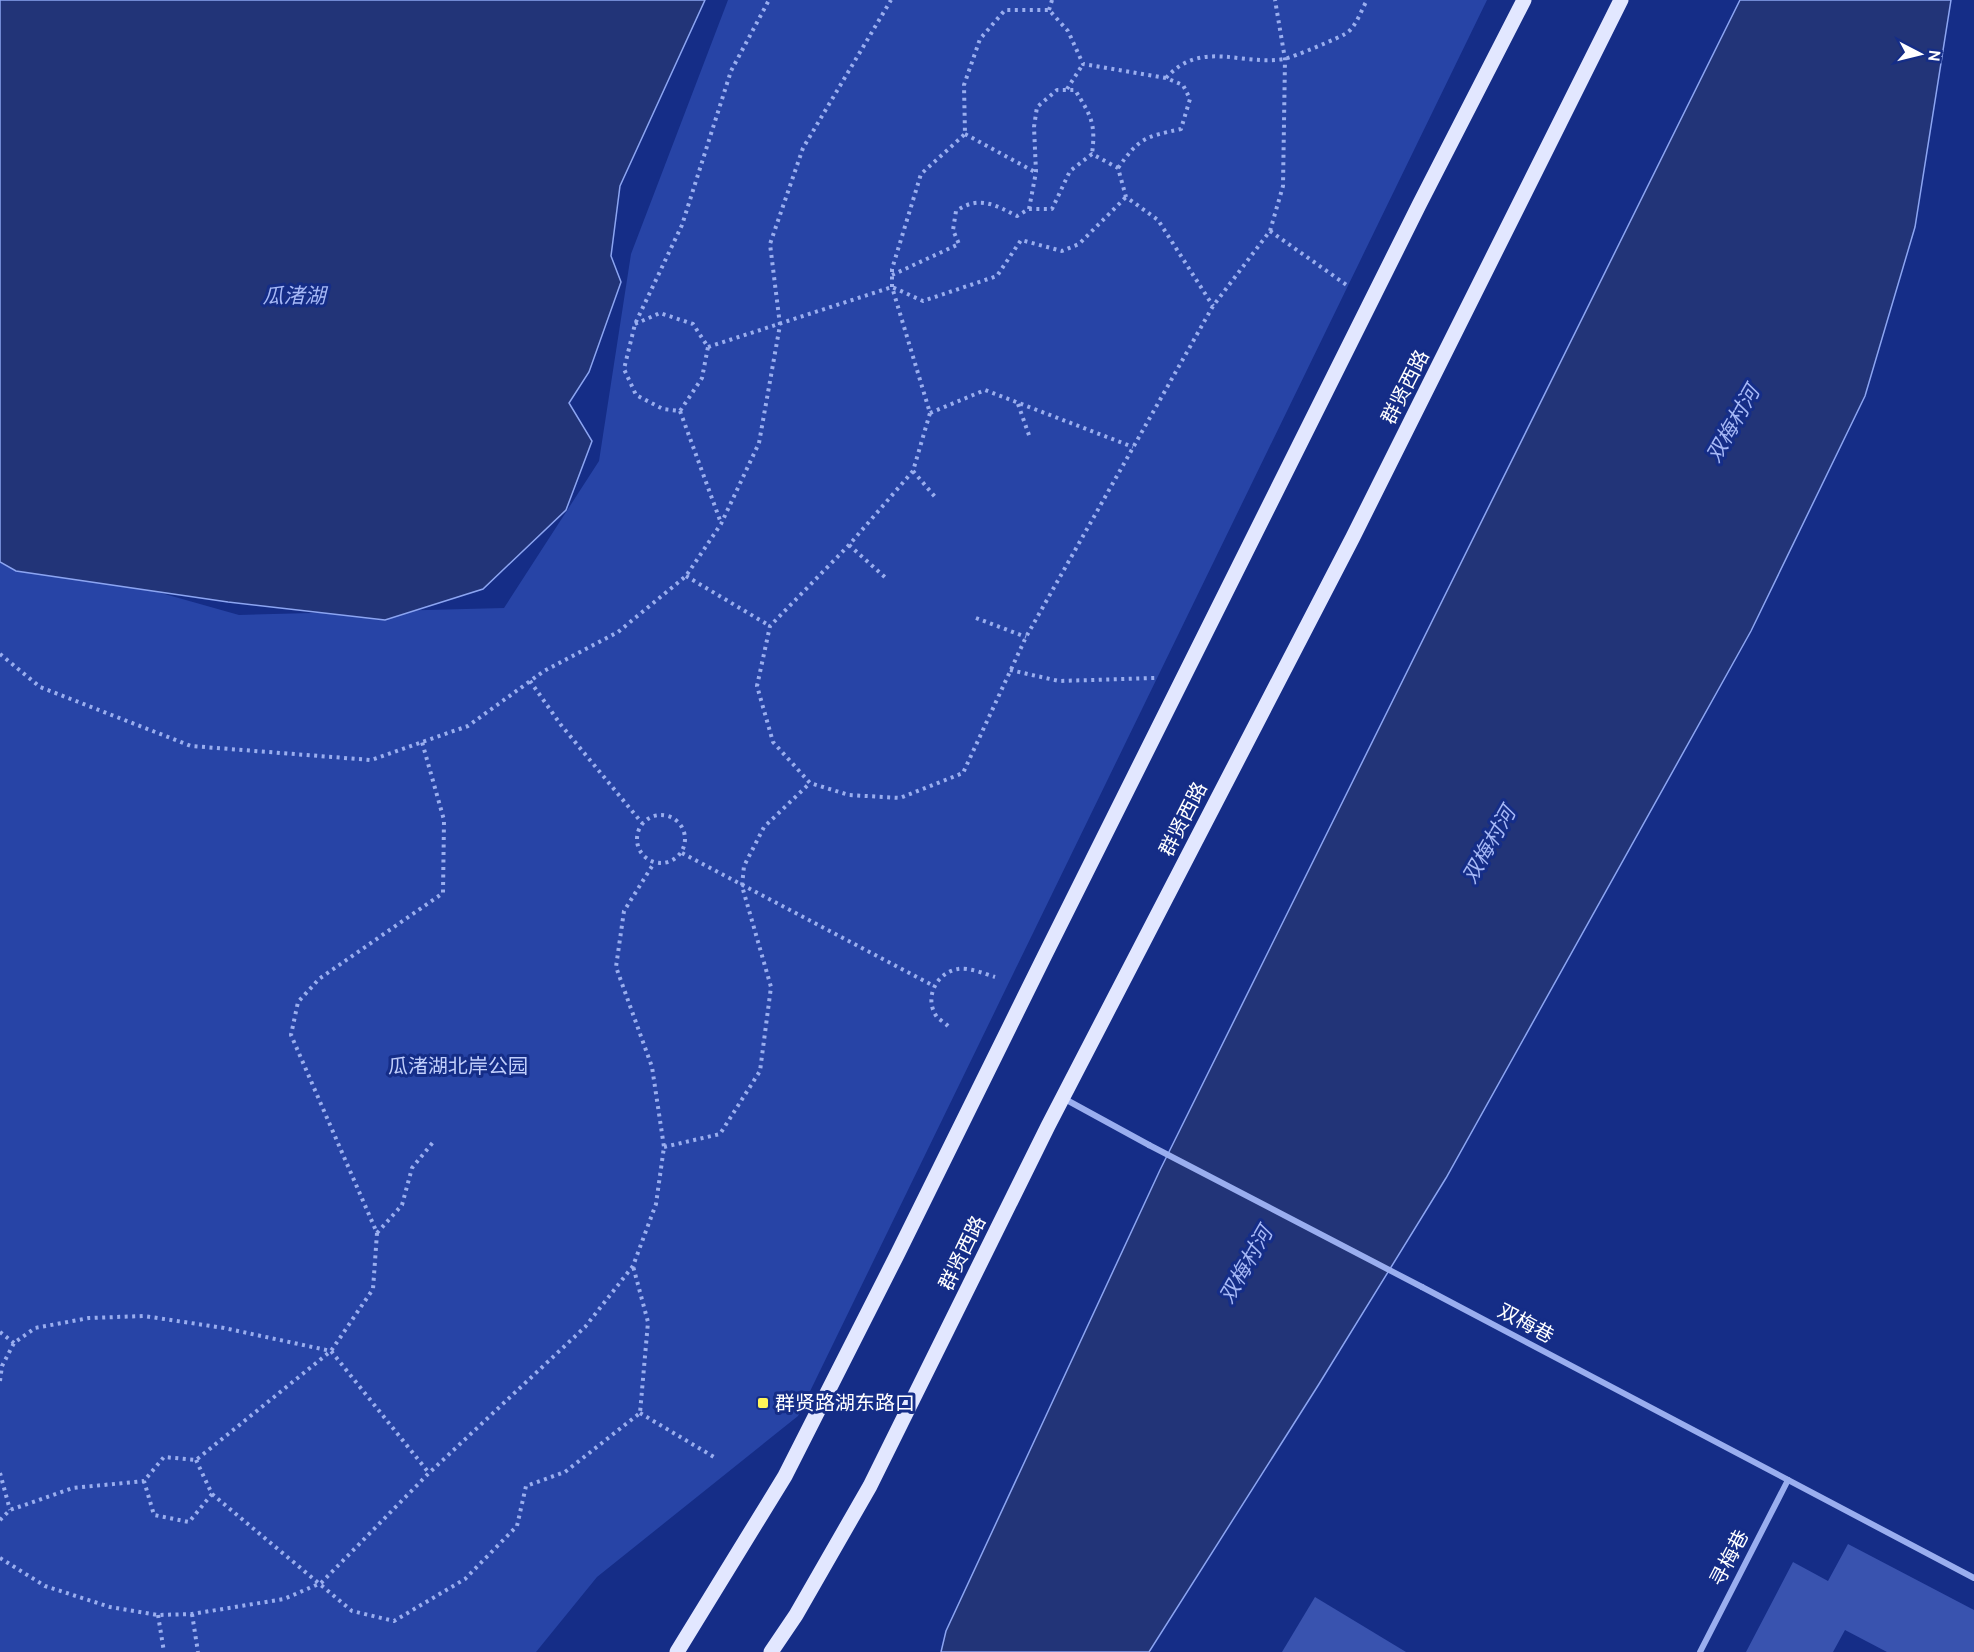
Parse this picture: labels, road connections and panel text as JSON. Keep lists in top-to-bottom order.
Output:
{
  "streets": {
    "main road": ["群贤西路"],
    "street": ["双梅巷", "寻梅巷"]
  },
  "crossings": [
    ["群贤西路", "双梅巷"],
    ["双梅巷", "寻梅巷"]
  ],
  "water": ["瓜渚湖", "双梅村河"],
  "parks": ["瓜渚湖北岸公园"],
  "places": {
    "transit": ["群贤路湖东路口"]
  },
  "north": "right"
}
